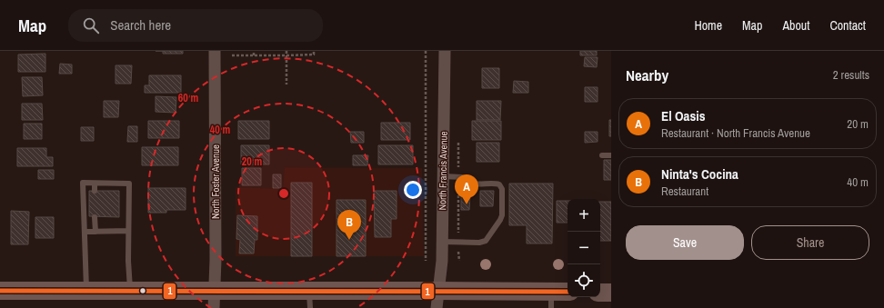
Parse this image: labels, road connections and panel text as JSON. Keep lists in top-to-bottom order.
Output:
{
  "streets": {
    "street": ["North Francis Avenue", "North Foster Avenue"]
  },
  "lines": ["transit line 1"],
  "page": {
    "header": "Map",
    "search": "Search here",
    "nav": [
      "Home",
      "Map",
      "About",
      "Contact"
    ],
    "heading": ["Nearby", "2 results"],
    "list": [
      {
        "mark": "A",
        "name": "El Oasis",
        "note": "Restaurant · North Francis Avenue",
        "value": "20 m"
      },
      {
        "mark": "B",
        "name": "Ninta's Cocina",
        "note": "Restaurant",
        "value": "40 m"
      }
    ],
    "pins": ["A", "B"],
    "map_buttons": ["+", "−"],
    "buttons": ["Save", "Share"]
  },
  "rings": ["60 m", "40 m", "20 m"]
}
